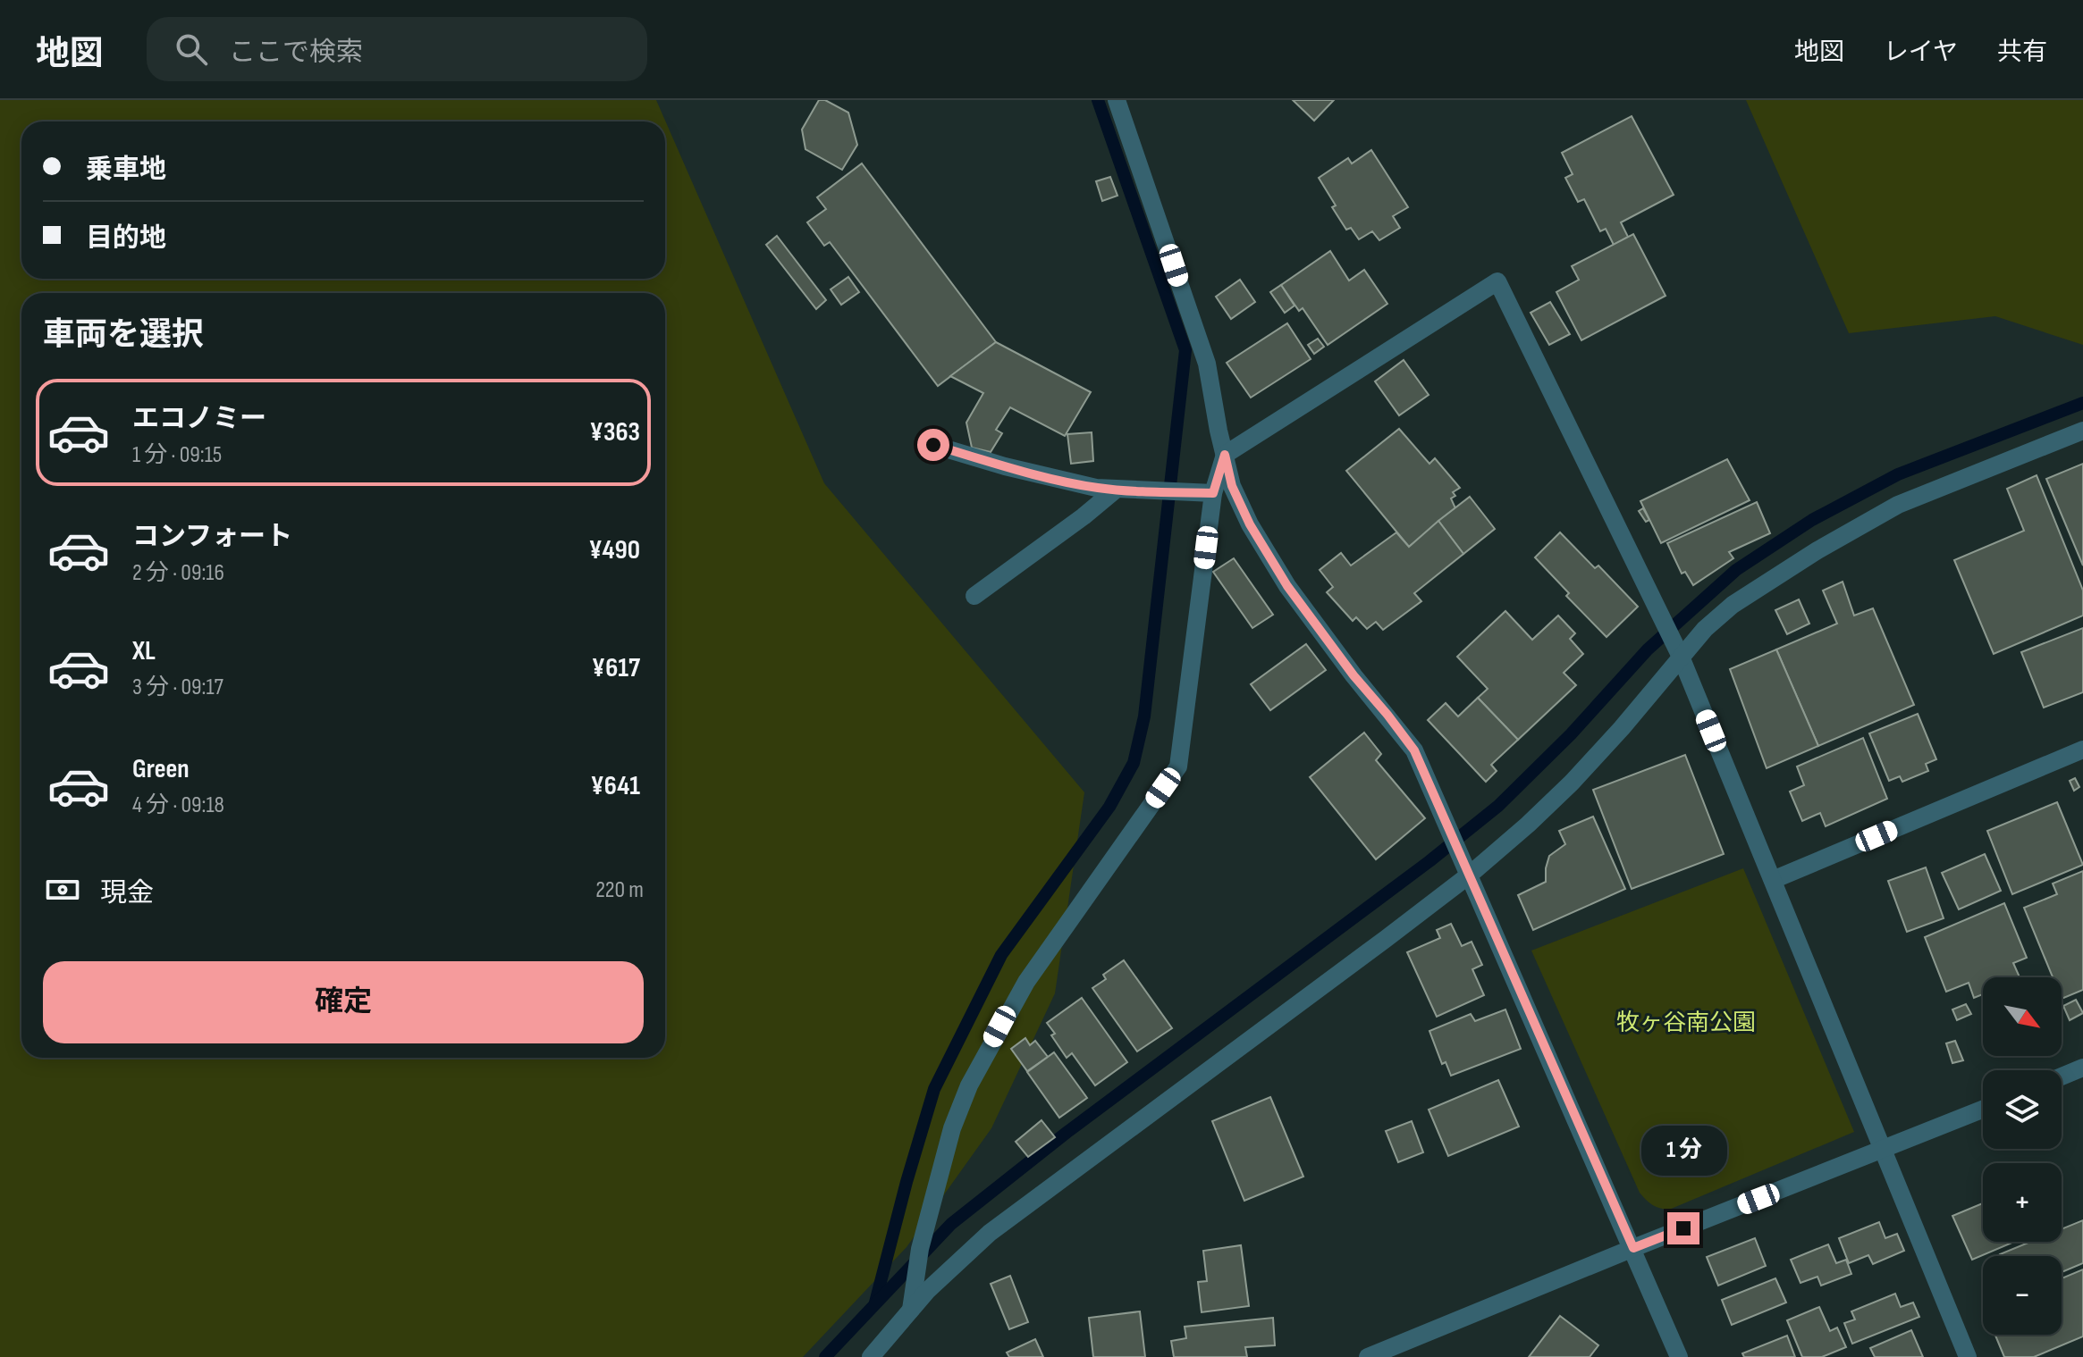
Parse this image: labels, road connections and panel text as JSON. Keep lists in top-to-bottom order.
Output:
{
  "parks": ["牧ヶ谷南公園"],
  "north": "bottom right",
  "page": {
    "header": "地図",
    "search": "ここで検索",
    "nav": ["地図", "レイヤ", "共有"],
    "banner": ["乗車地", "目的地"],
    "heading": "車両を選択",
    "list": [
      {
        "name": "エコノミー",
        "note": "1 分 · 09:15",
        "value": "¥363"
      },
      {
        "name": "コンフォート",
        "note": "2 分 · 09:16",
        "value": "¥490"
      },
      {
        "name": "XL",
        "note": "3 分 · 09:17",
        "value": "¥617"
      },
      {
        "name": "Green",
        "note": "4 分 · 09:18",
        "value": "¥641"
      }
    ],
    "pay": ["現金", "220 m"],
    "buttons": "確定",
    "map_buttons": ["+", "−"],
    "bubble": "1 分"
  }
}
